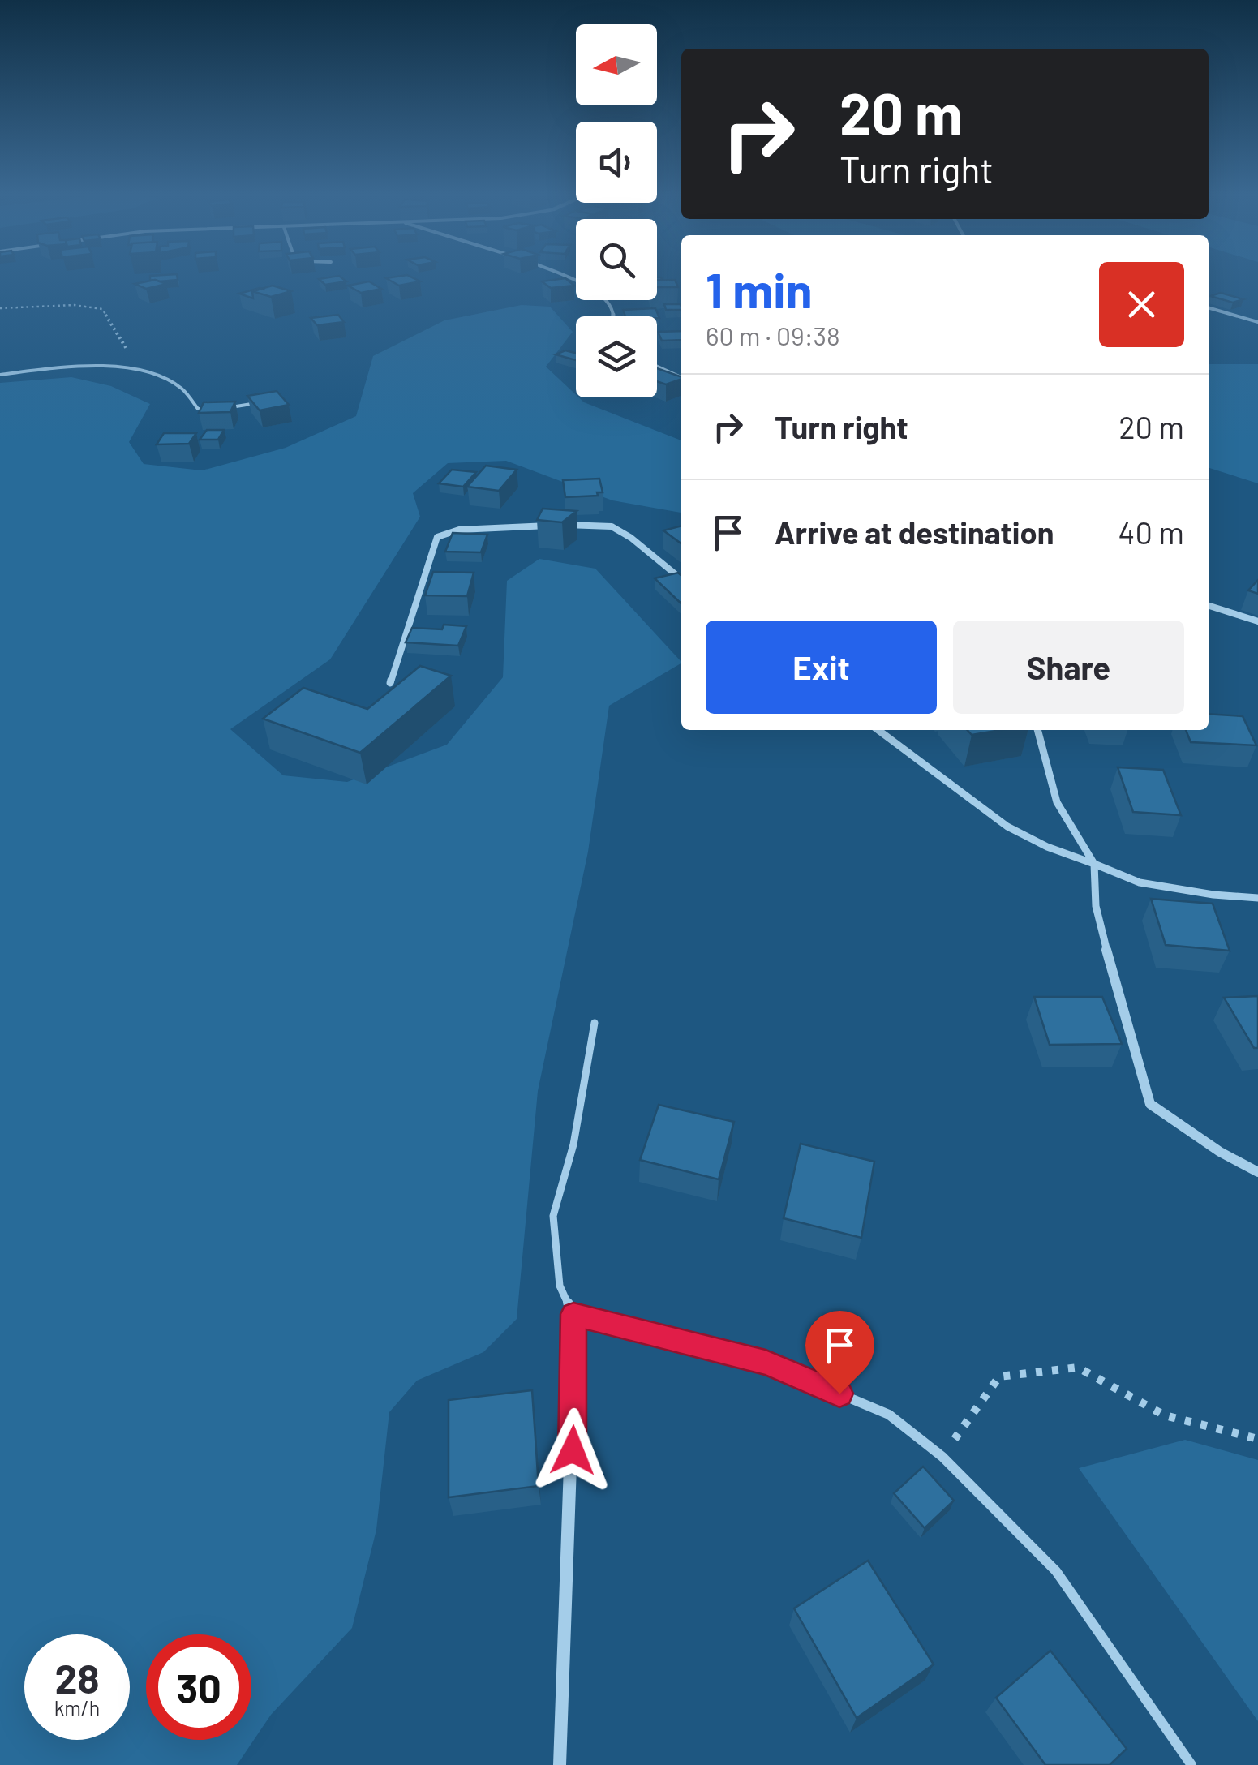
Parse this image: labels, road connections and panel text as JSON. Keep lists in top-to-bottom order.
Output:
{
  "north": "left",
  "page": {
    "turn": ["20 m", "Turn right"],
    "heading": ["1 min", "60 m · 09:38"],
    "list": [
      {
        "name": "Turn right",
        "value": "20 m"
      },
      {
        "name": "Arrive at destination",
        "value": "40 m"
      }
    ],
    "buttons": ["Exit", "Share"],
    "speed": "28 km/h",
    "limit": "30"
  }
}
